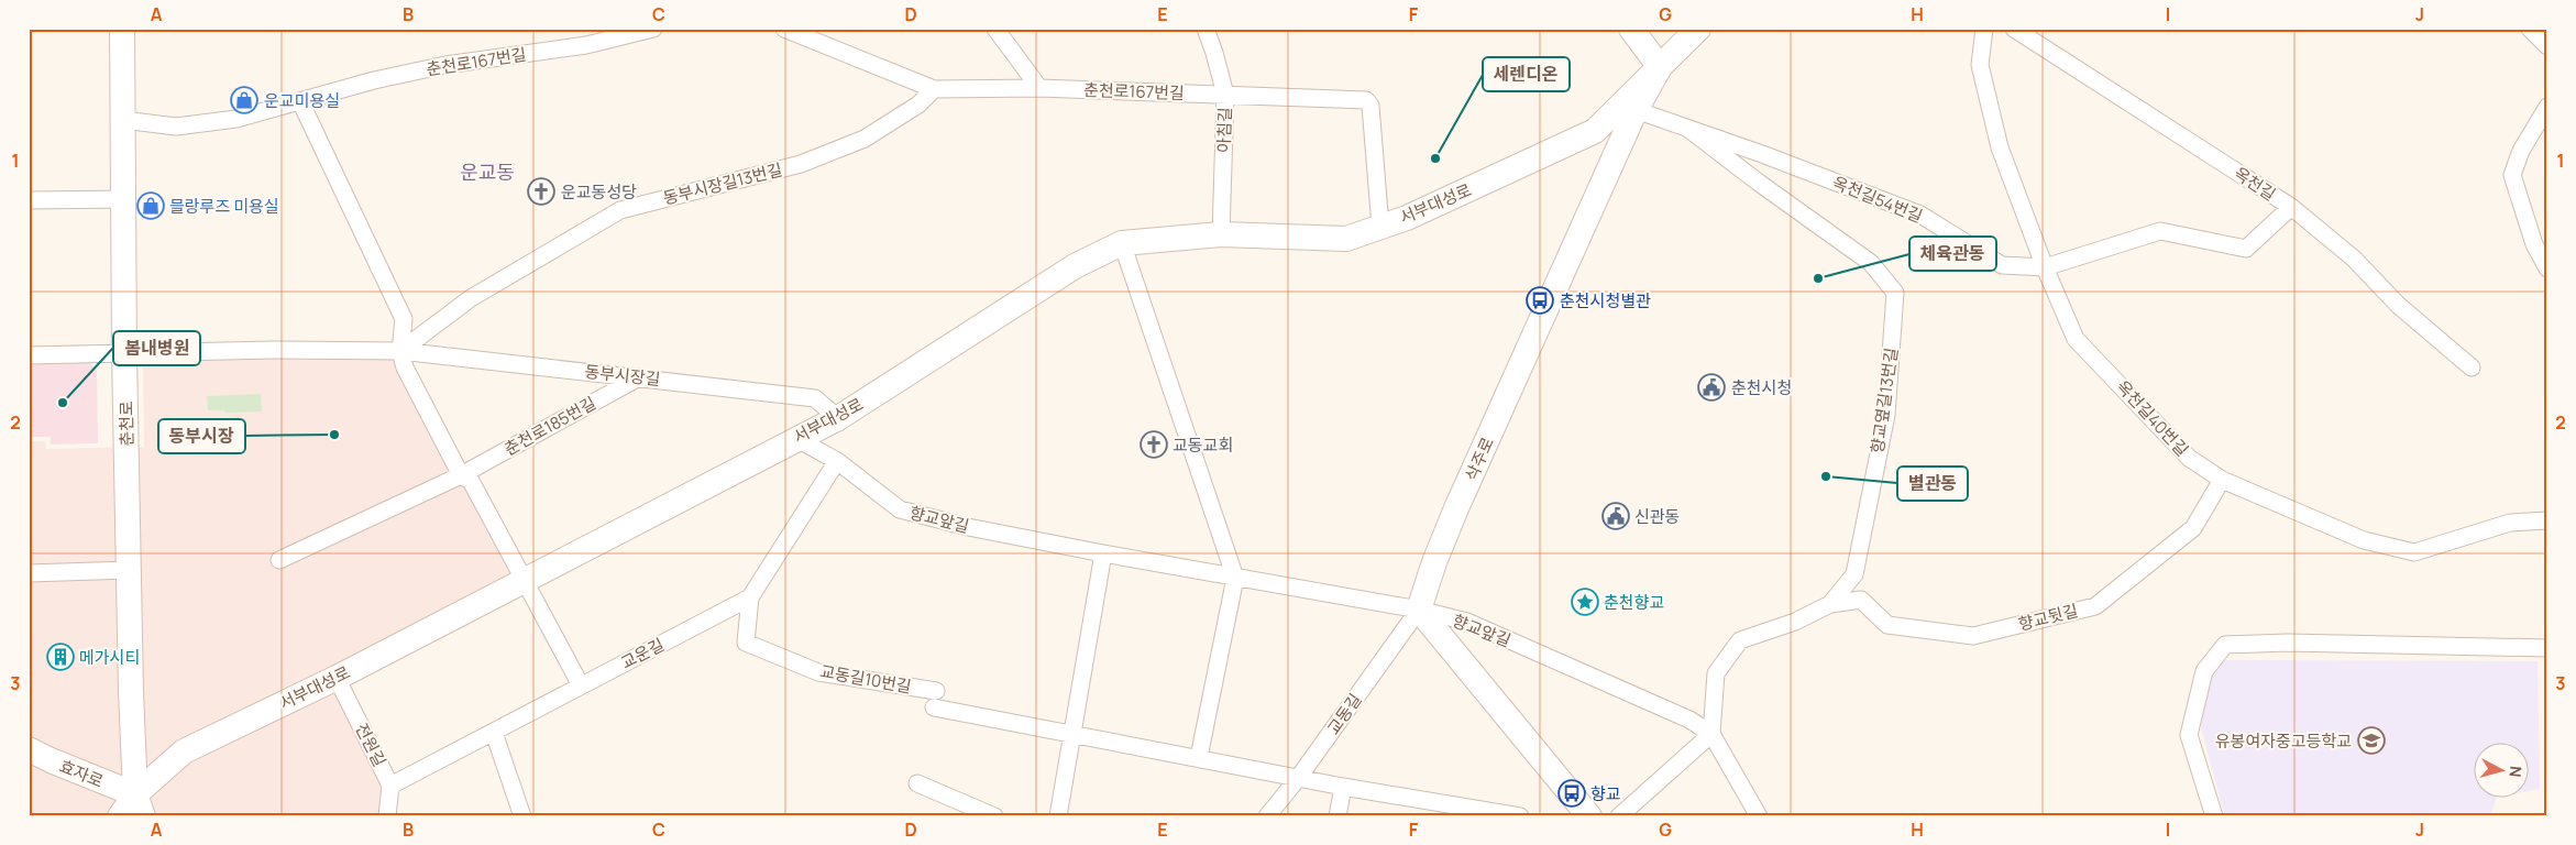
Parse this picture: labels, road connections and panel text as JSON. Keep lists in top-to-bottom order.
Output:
{
  "streets": {
    "street": [
      "춘천로167번길",
      "아침길",
      "동부시장길13번길",
      "옥천길",
      "옥천길54번길",
      "서부대성로",
      "동부시장길",
      "향교옆길13번길",
      "옥천길40번길",
      "춘천로",
      "춘천로185번길",
      "삭주로",
      "향교앞길",
      "향교뒷길",
      "교운길",
      "교동길10번길",
      "교동길",
      "전원길",
      "효자로"
    ]
  },
  "crossings": [
    ["춘천로167번길", "아침길"],
    ["춘천로167번길", "동부시장길13번길"],
    ["춘천로167번길", "서부대성로"],
    ["춘천로167번길", "춘천로"],
    ["아침길", "서부대성로"],
    ["동부시장길13번길", "동부시장길"],
    ["옥천길", "옥천길54번길"],
    ["옥천길54번길", "향교옆길13번길"],
    ["옥천길54번길", "옥천길40번길"],
    ["옥천길54번길", "삭주로"],
    ["서부대성로", "동부시장길"],
    ["서부대성로", "춘천로"],
    ["서부대성로", "삭주로"],
    ["서부대성로", "향교앞길"],
    ["서부대성로", "전원길"],
    ["서부대성로", "효자로"],
    ["동부시장길", "춘천로"],
    ["동부시장길", "춘천로185번길"],
    ["향교옆길13번길", "향교앞길"],
    ["향교옆길13번길", "향교뒷길"],
    ["옥천길40번길", "향교뒷길"],
    ["춘천로", "효자로"],
    ["삭주로", "향교앞길"],
    ["삭주로", "교동길"],
    ["향교앞길", "교동길"],
    ["교운길", "교동길10번길"],
    ["교운길", "전원길"],
    ["교동길10번길", "교동길"]
  ],
  "districts": ["운교동"],
  "places": {
    "shop": ["운교미용실", "믈랑루즈 미용실"],
    "other": [
      "세렌디온",
      "체육관동",
      "봄내병원",
      "동부시장",
      "별관동"
    ],
    "church": ["운교동성당", "교동교회"],
    "bus stop": ["춘천시청별관", "향교"],
    "public building": ["춘천시청", "신관동"],
    "place": ["춘천향교"],
    "building": ["메가시티"],
    "school or university": ["유봉여자중고등학교"]
  },
  "north": "right",
  "grid": {
    "columns": [
      "A",
      "B",
      "C",
      "D",
      "E",
      "F",
      "G",
      "H",
      "I",
      "J"
    ],
    "rows": ["1", "2", "3"]
  }
}
